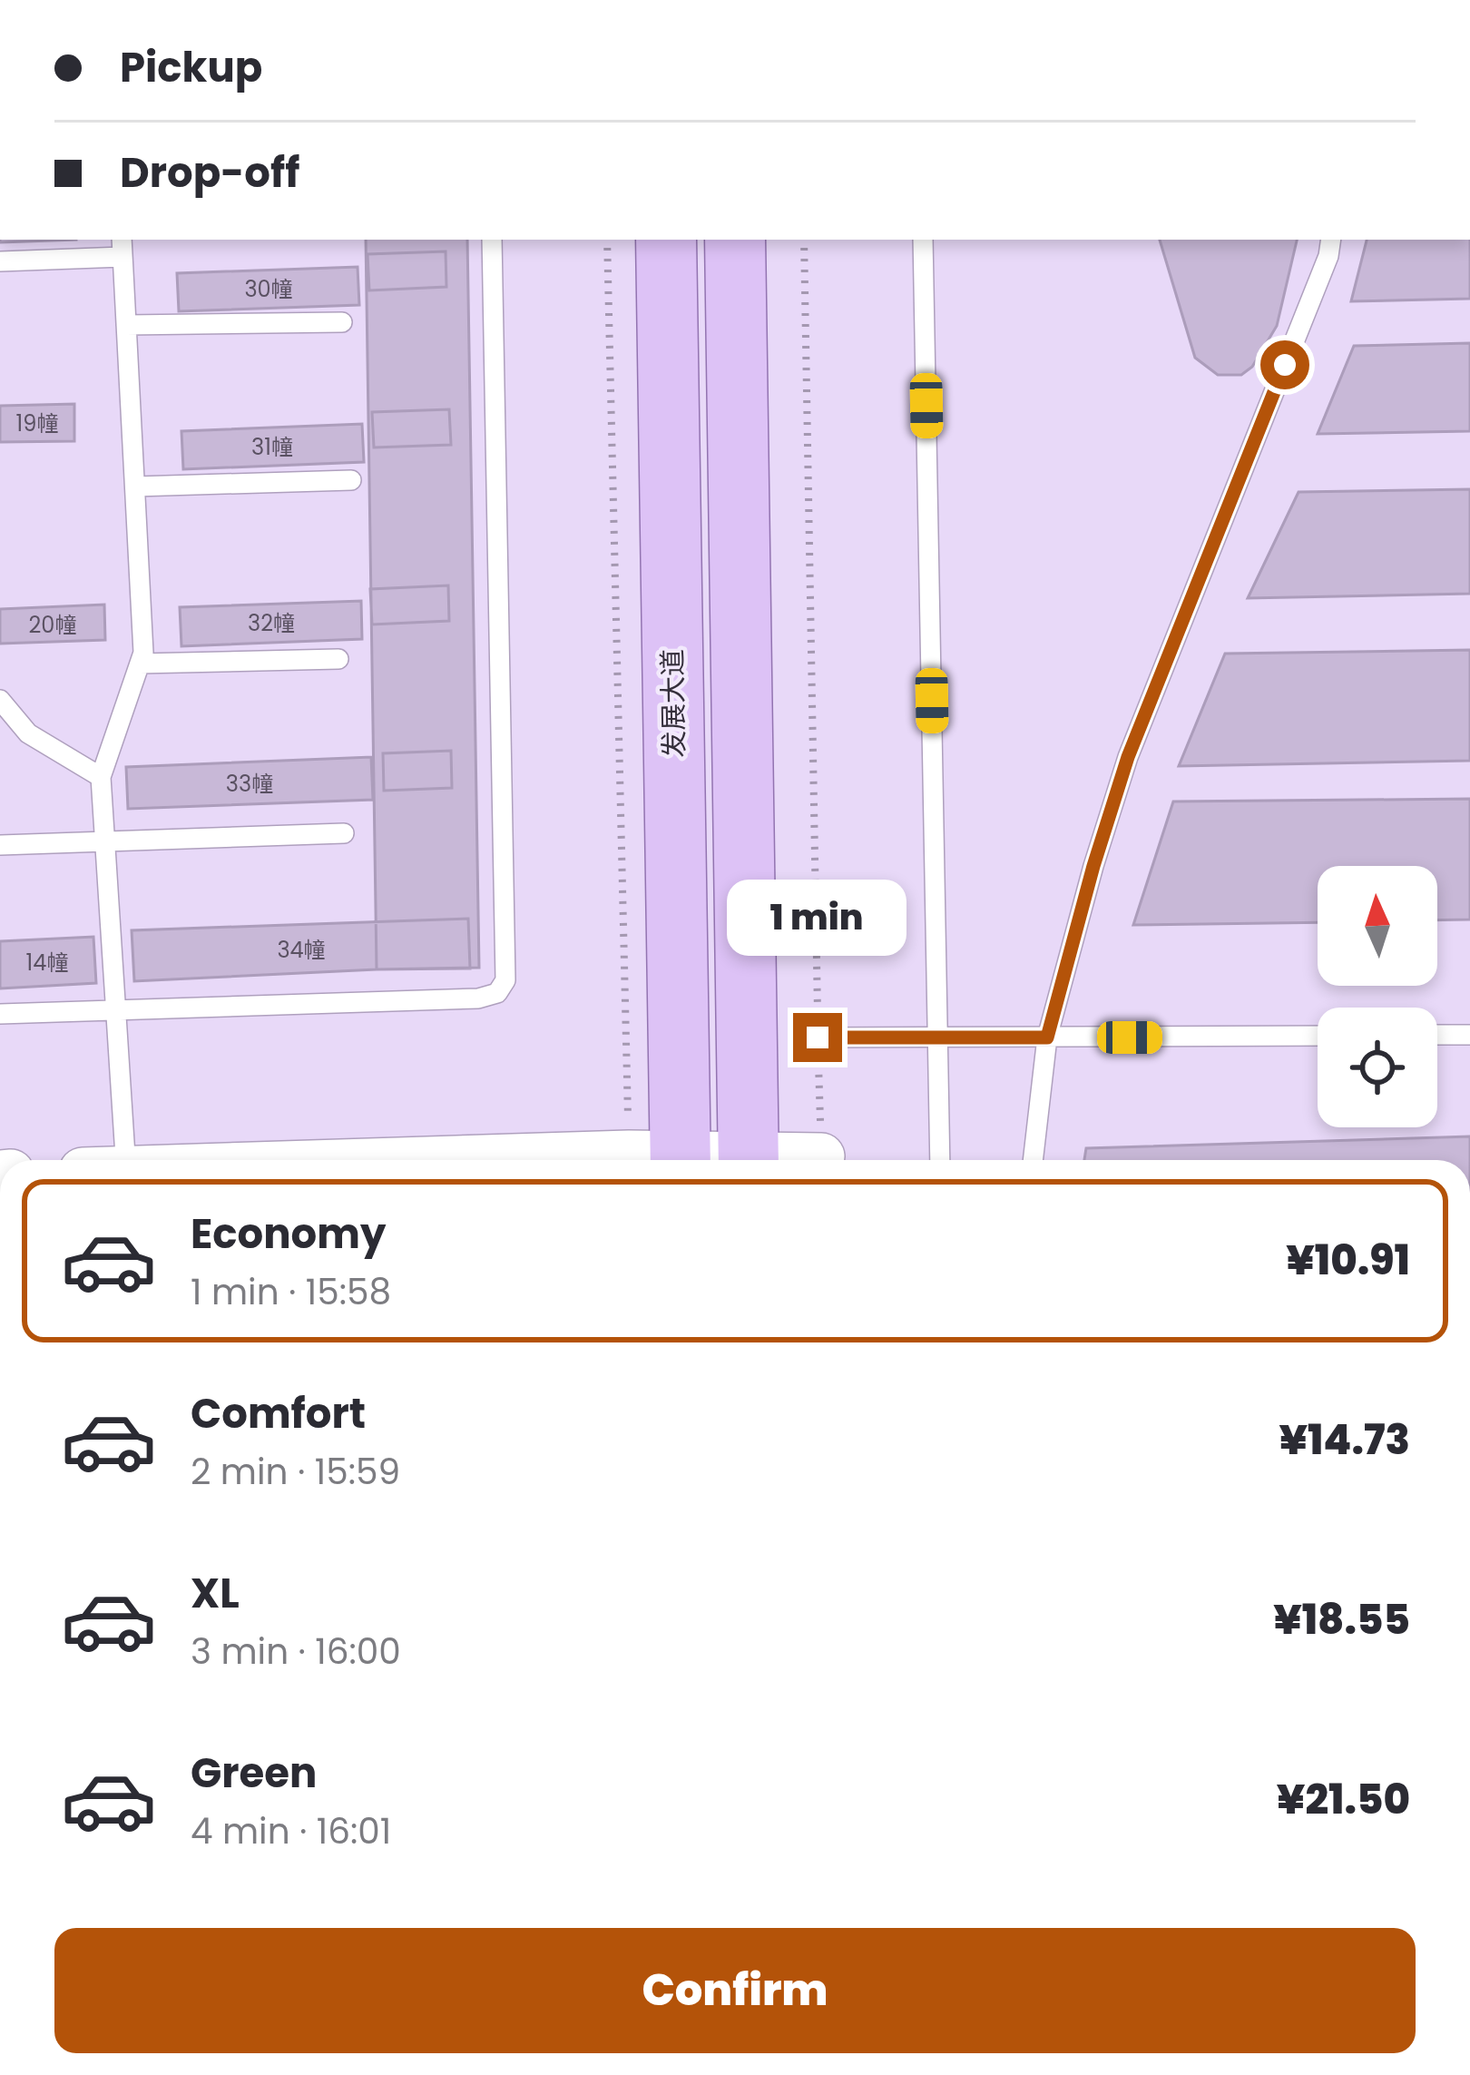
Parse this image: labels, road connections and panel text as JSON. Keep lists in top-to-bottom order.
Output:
{
  "streets": {
    "main road": ["发展大道"]
  },
  "house_numbers": [
    "30幢",
    "19幢",
    "31幢",
    "32幢",
    "20幢",
    "33幢",
    "34幢",
    "14幢"
  ],
  "north": "top",
  "page": {
    "banner": ["Pickup", "Drop-off"],
    "bubble": "1 min",
    "list": [
      {
        "name": "Economy",
        "note": "1 min · 15:58",
        "value": "¥10.91"
      },
      {
        "name": "Comfort",
        "note": "2 min · 15:59",
        "value": "¥14.73"
      },
      {
        "name": "XL",
        "note": "3 min · 16:00",
        "value": "¥18.55"
      },
      {
        "name": "Green",
        "note": "4 min · 16:01",
        "value": "¥21.50"
      }
    ],
    "buttons": "Confirm"
  }
}
